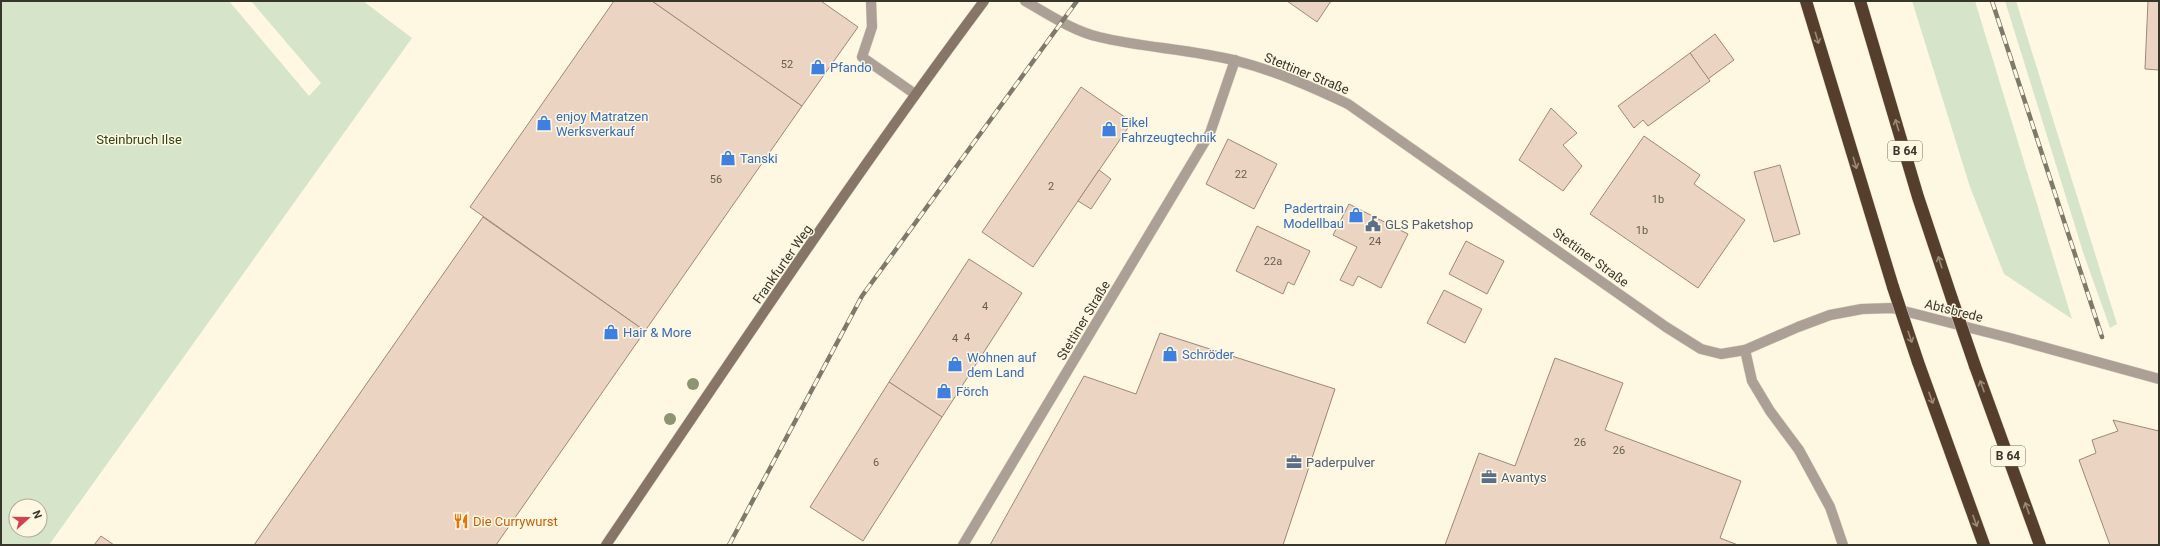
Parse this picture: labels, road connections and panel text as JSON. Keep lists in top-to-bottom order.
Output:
{
  "streets": {
    "highway": ["B 64"],
    "main road": ["Frankfurter Weg"],
    "street": ["Stettiner Straße", "Abtsbrede"]
  },
  "crossings": [
    ["Stettiner Straße", "Abtsbrede"]
  ],
  "parks": ["Steinbruch Ilse"],
  "places": {
    "shop": [
      "Pfando",
      "enjoy Matratzen Werksverkauf",
      "Eikel Fahrzeugtechnik",
      "Tanski",
      "Padertrain Modellbau",
      "Hair & More",
      "Schröder",
      "Wohnen auf dem Land",
      "Förch"
    ],
    "public building": ["GLS Paketshop"],
    "office": ["Paderpulver", "Avantys"],
    "restaurant": ["Die Currywurst"]
  },
  "house_numbers": [
    "52",
    "22",
    "56",
    "2",
    "1b",
    "1b",
    "24",
    "22a",
    "4",
    "4",
    "4",
    "26",
    "26",
    "6"
  ],
  "north": "right"
}
